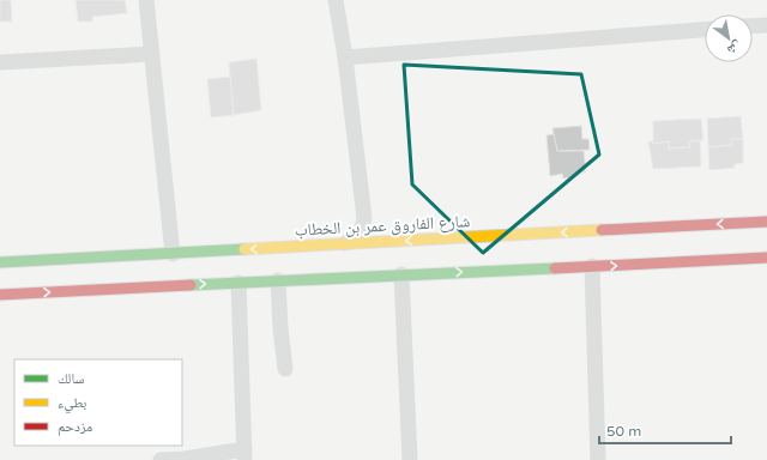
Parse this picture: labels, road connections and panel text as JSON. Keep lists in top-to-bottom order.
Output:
{
  "streets": {
    "main road": ["شارع الفاروق عمر بن الخطاب"]
  },
  "legend": ["سالك", "بطيء", "مزدحم"],
  "scale_bar": "50 m",
  "north": "bottom right"
}
